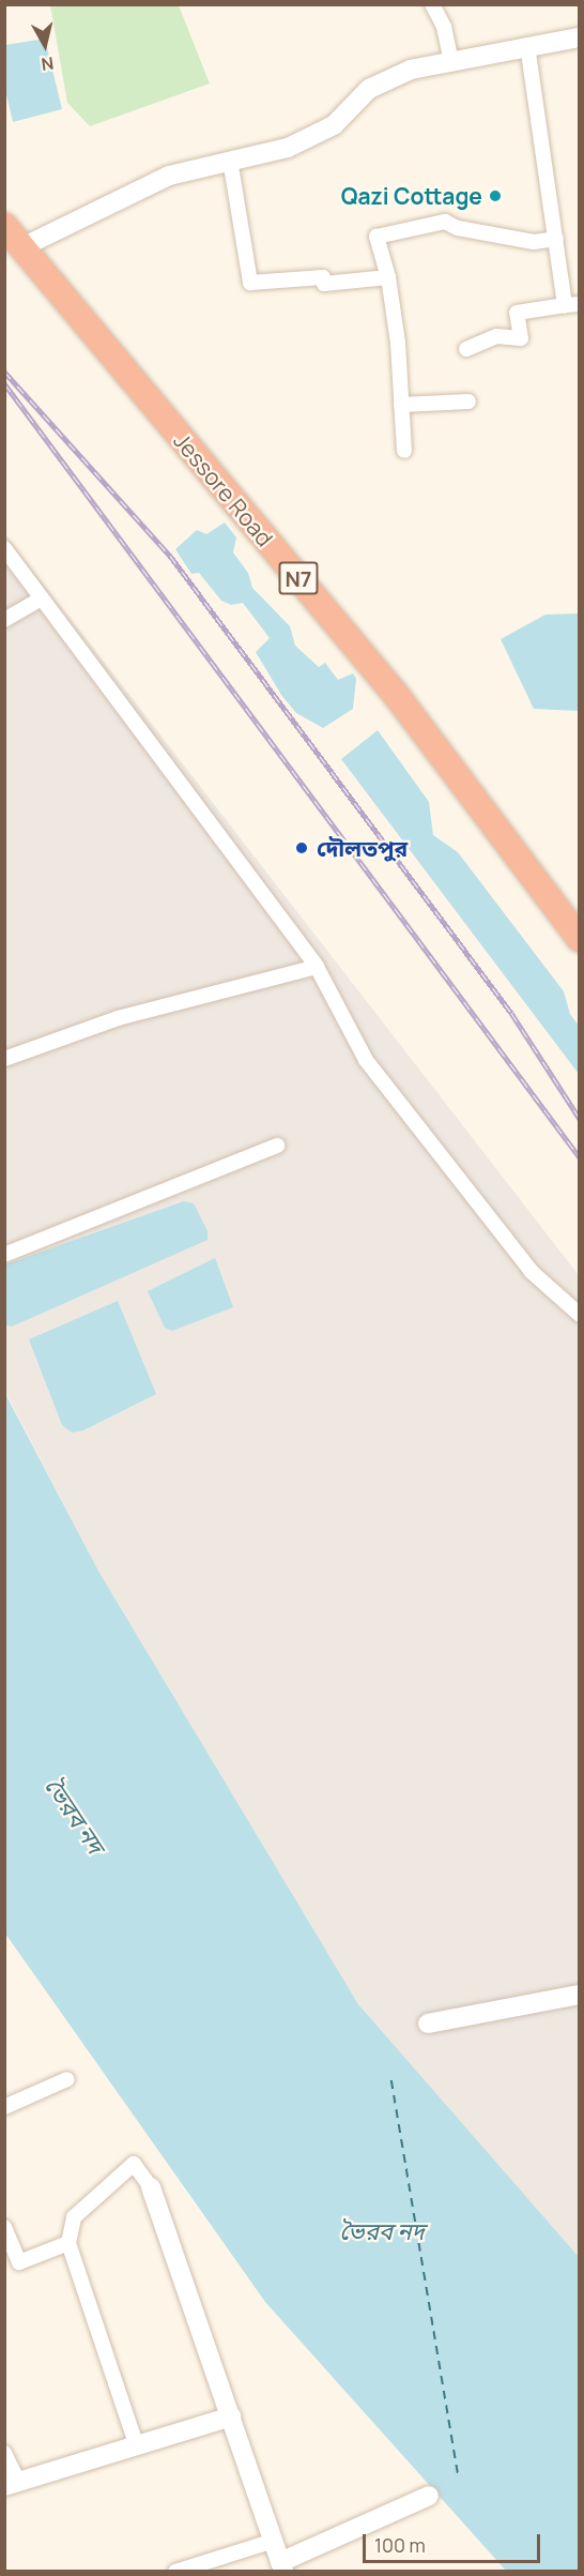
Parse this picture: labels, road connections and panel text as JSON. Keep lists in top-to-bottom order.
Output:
{
  "streets": {
    "highway": ["Jessore Road", "N7"]
  },
  "water": ["ভৈরব নদ"],
  "places": ["Qazi Cottage", "দৌলতপুর"],
  "scale_bar": "100 m",
  "north": "bottom"
}
